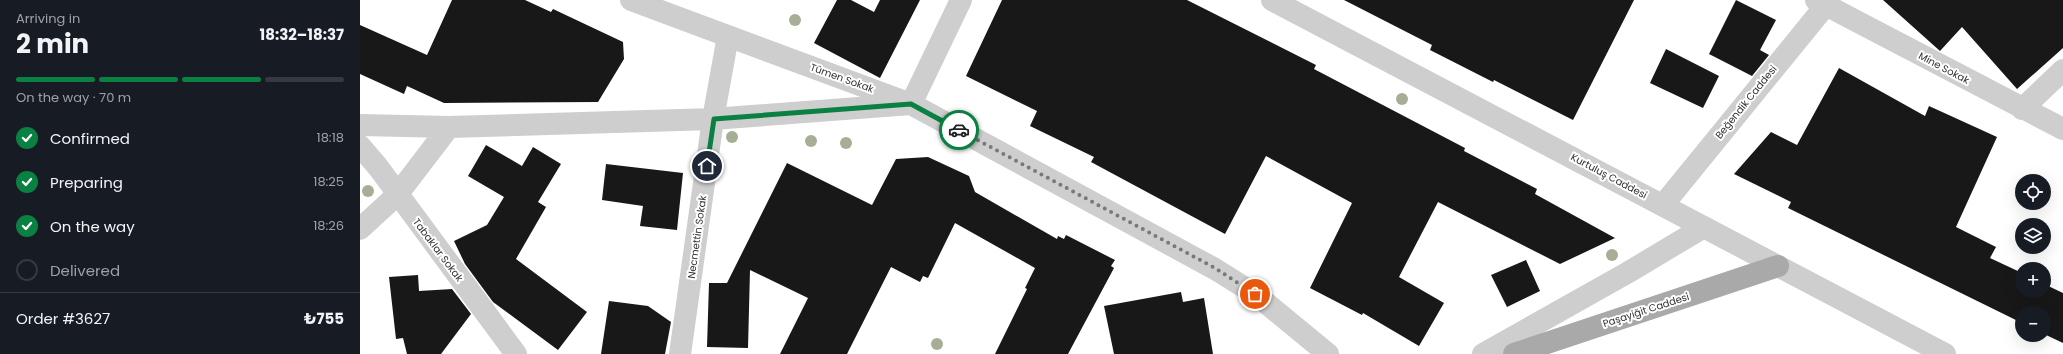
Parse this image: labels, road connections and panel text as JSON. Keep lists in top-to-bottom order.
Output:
{
  "streets": {
    "main road": ["Paşayiğit Caddesi"],
    "street": [
      "Mine Sokak",
      "Tümen Sokak",
      "Beğendik Caddesi",
      "Kurtuluş Caddesi",
      "Necmettin Sokak",
      "Tabaklar Sokak"
    ]
  },
  "crossings": [
    ["Mine Sokak", "Beğendik Caddesi"],
    ["Tümen Sokak", "Necmettin Sokak"],
    ["Beğendik Caddesi", "Kurtuluş Caddesi"],
    ["Kurtuluş Caddesi", "Paşayiğit Caddesi"]
  ],
  "page": {
    "heading": ["2 min", "Arriving in", "18:32–18:37"],
    "panel": ["Order #3627", "₺755"],
    "bar": "On the way · 70 m",
    "list": [
      ["Confirmed", "18:18"],
      ["Preparing", "18:25"],
      ["On the way", "18:26"],
      "Delivered"
    ],
    "map_buttons": ["+", "−"]
  }
}
